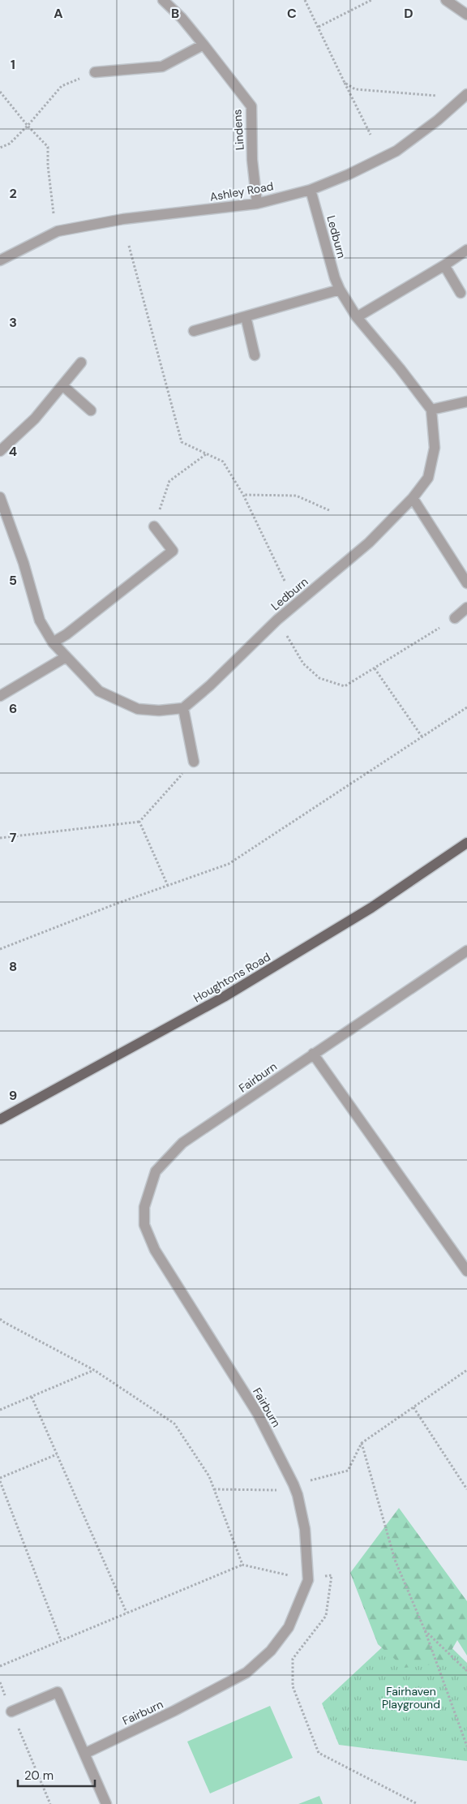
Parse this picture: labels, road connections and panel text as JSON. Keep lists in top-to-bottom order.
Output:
{
  "streets": {
    "main road": ["Houghtons Road"],
    "street": [
      "Lindens",
      "Ashley Road",
      "Ledburn",
      "Fairburn"
    ]
  },
  "crossings": [
    ["Lindens", "Ashley Road"],
    ["Ashley Road", "Ledburn"]
  ],
  "parks": ["Fairhaven Playground"],
  "scale_bar": "20 m",
  "grid": {
    "columns": [
      "A",
      "B",
      "C",
      "D"
    ],
    "rows": [
      "1",
      "2",
      "3",
      "4",
      "5",
      "6",
      "7",
      "8",
      "9"
    ]
  }
}
